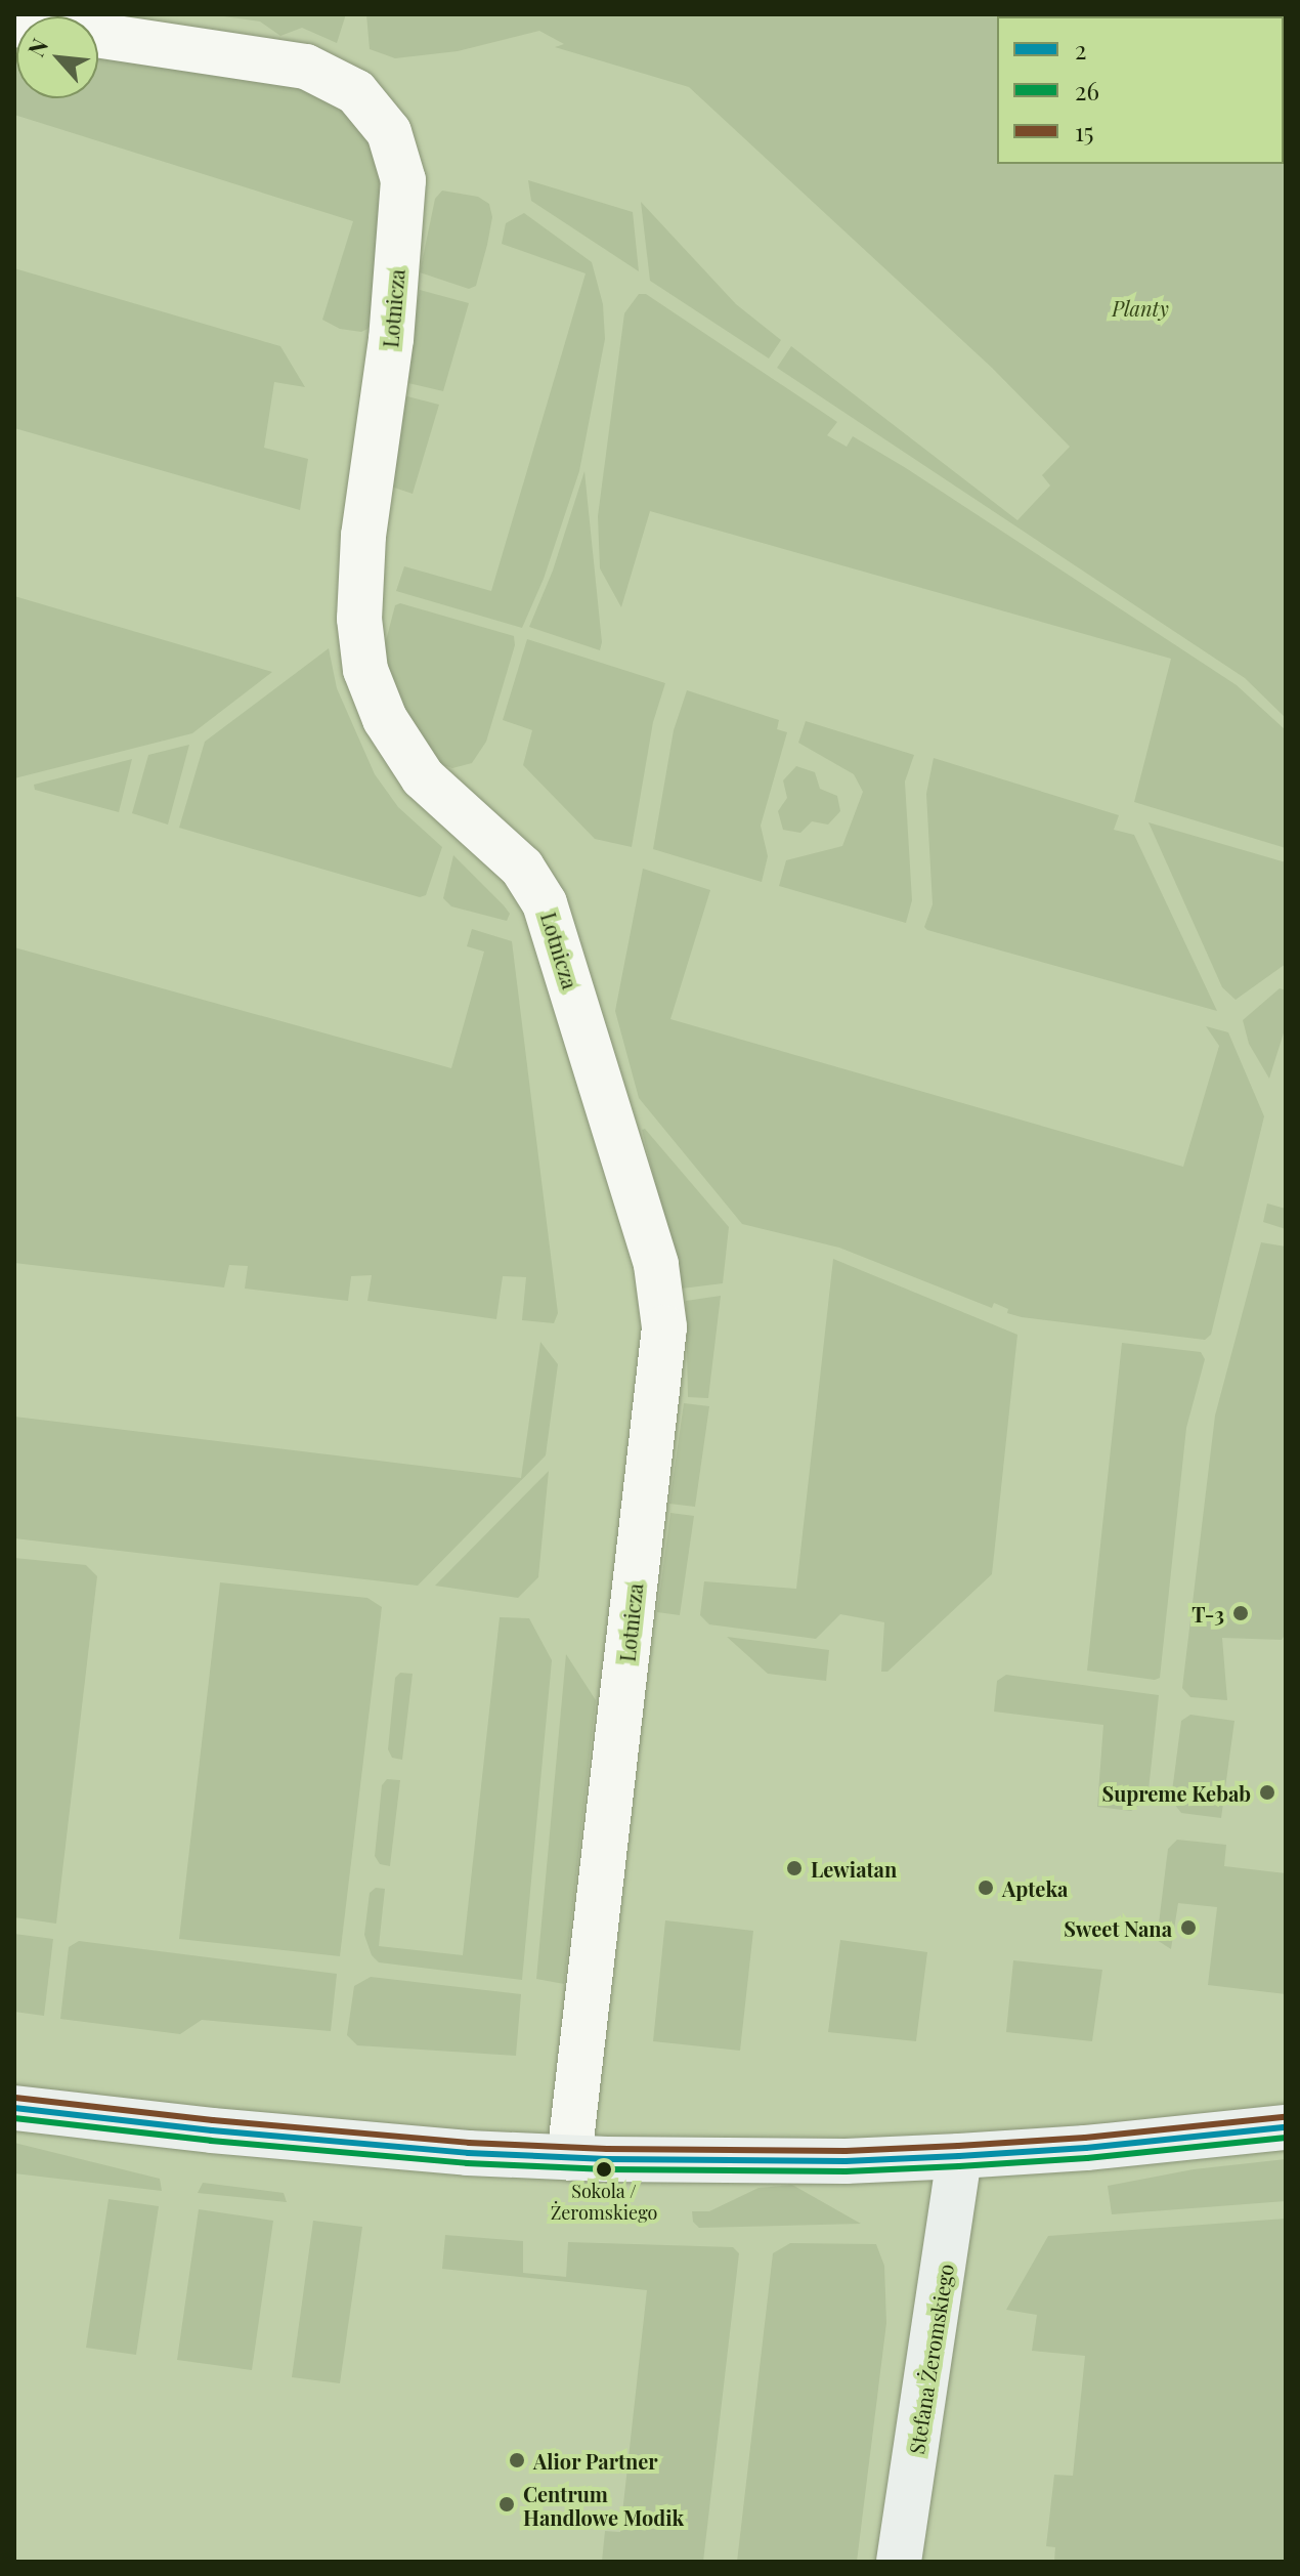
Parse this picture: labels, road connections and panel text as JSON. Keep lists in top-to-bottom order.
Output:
{
  "streets": {
    "street": ["Lotnicza", "Stefana Żeromskiego"]
  },
  "parks": ["Planty"],
  "places": [
    "T-3",
    "Supreme Kebab",
    "Lewiatan",
    "Apteka",
    "Sweet Nana",
    "Sokola / Żeromskiego",
    "Alior Partner",
    "Centrum Handlowe Modik"
  ],
  "lines": ["transit line 15", "transit line 2", "transit line 26"],
  "legend": ["2", "26", "15"],
  "north": "top left"
}
